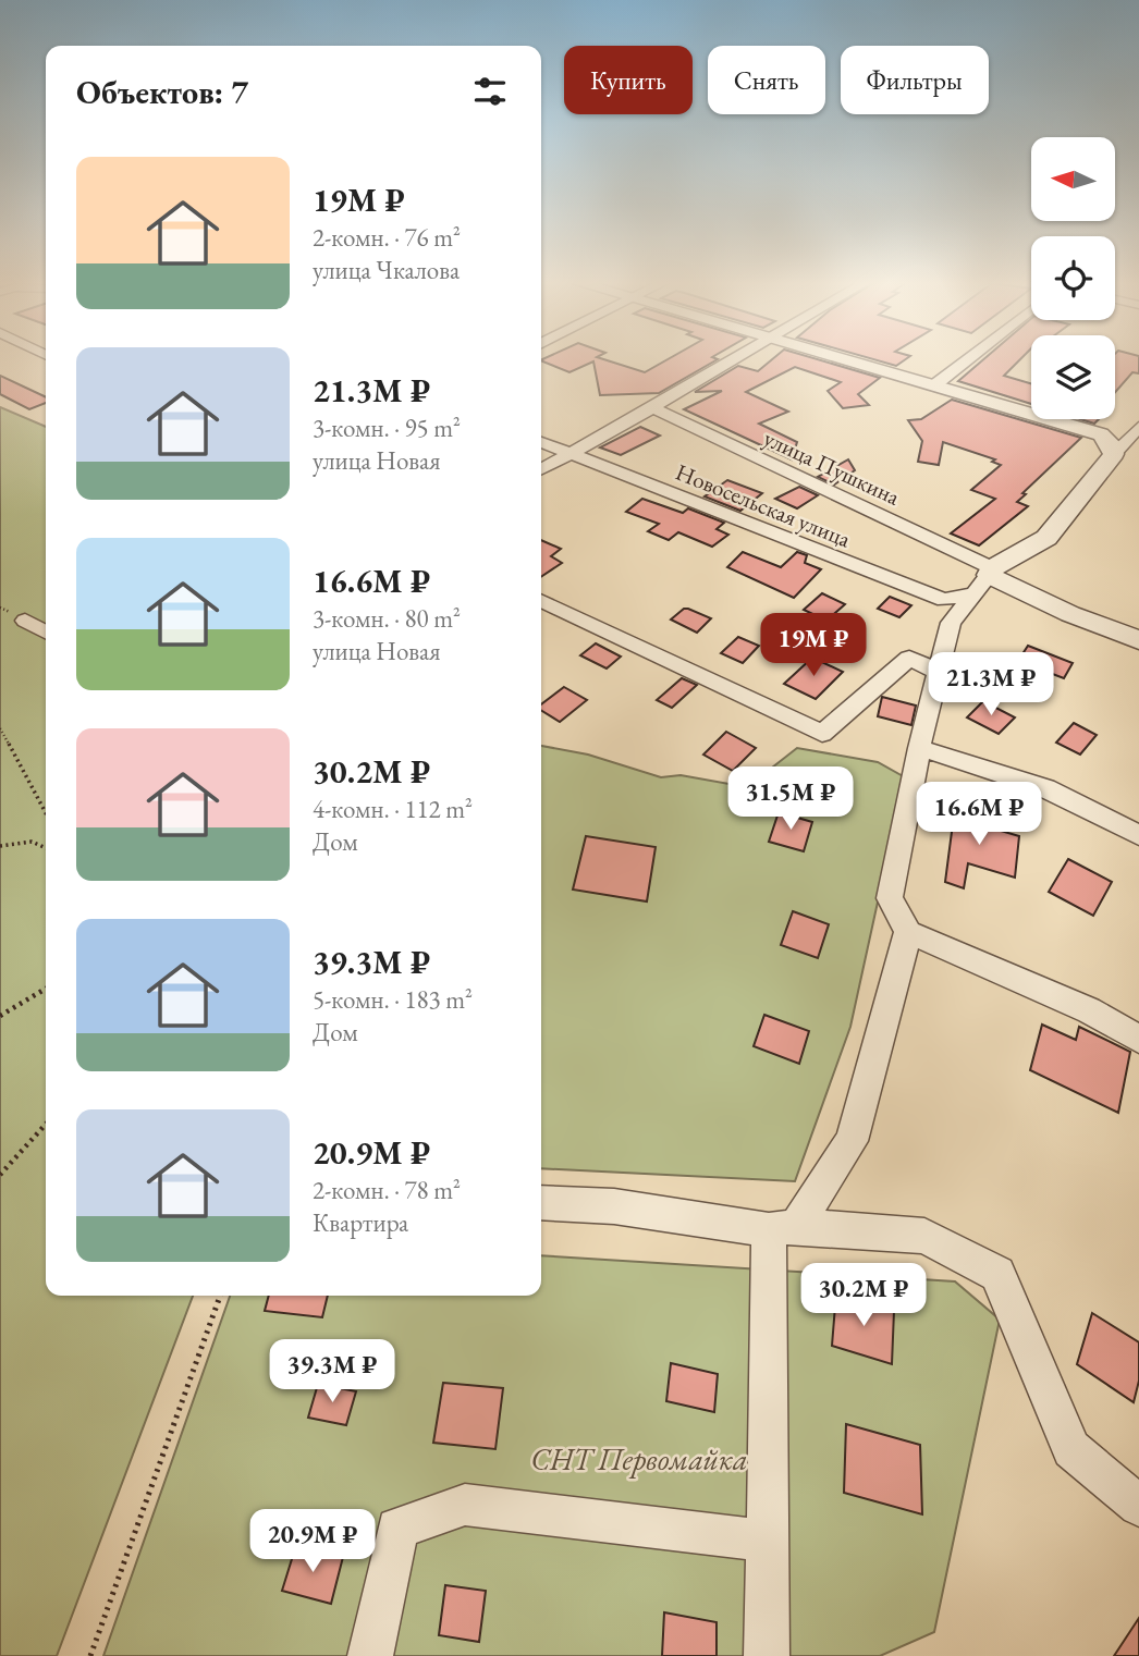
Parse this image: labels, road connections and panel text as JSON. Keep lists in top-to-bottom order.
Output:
{
  "streets": {
    "street": ["улица Пушкина", "Новосельская улица"]
  },
  "crossings": [
    ["улица Пушкина", "Новосельская улица"]
  ],
  "parks": ["СНТ Первомайка"],
  "north": "left",
  "page": {
    "chip": ["Купить", "Снять", "Фильтры"],
    "heading": "Объектов: 7",
    "list": [
      {
        "name": "19M ₽",
        "note": "2-комн. · 76 m² · улица Чкалова"
      },
      {
        "name": "21.3M ₽",
        "note": "3-комн. · 95 m² · улица Новая"
      },
      {
        "name": "16.6M ₽",
        "note": "3-комн. · 80 m² · улица Новая"
      },
      {
        "name": "30.2M ₽",
        "note": "4-комн. · 112 m² · Дом"
      },
      {
        "name": "39.3M ₽",
        "note": "5-комн. · 183 m² · Дом"
      },
      {
        "name": "20.9M ₽",
        "note": "2-комн. · 78 m² · Квартира"
      }
    ],
    "price": [
      "19M ₽",
      "21.3M ₽",
      "31.5M ₽",
      "16.6M ₽",
      "30.2M ₽",
      "39.3M ₽",
      "20.9M ₽"
    ]
  }
}
